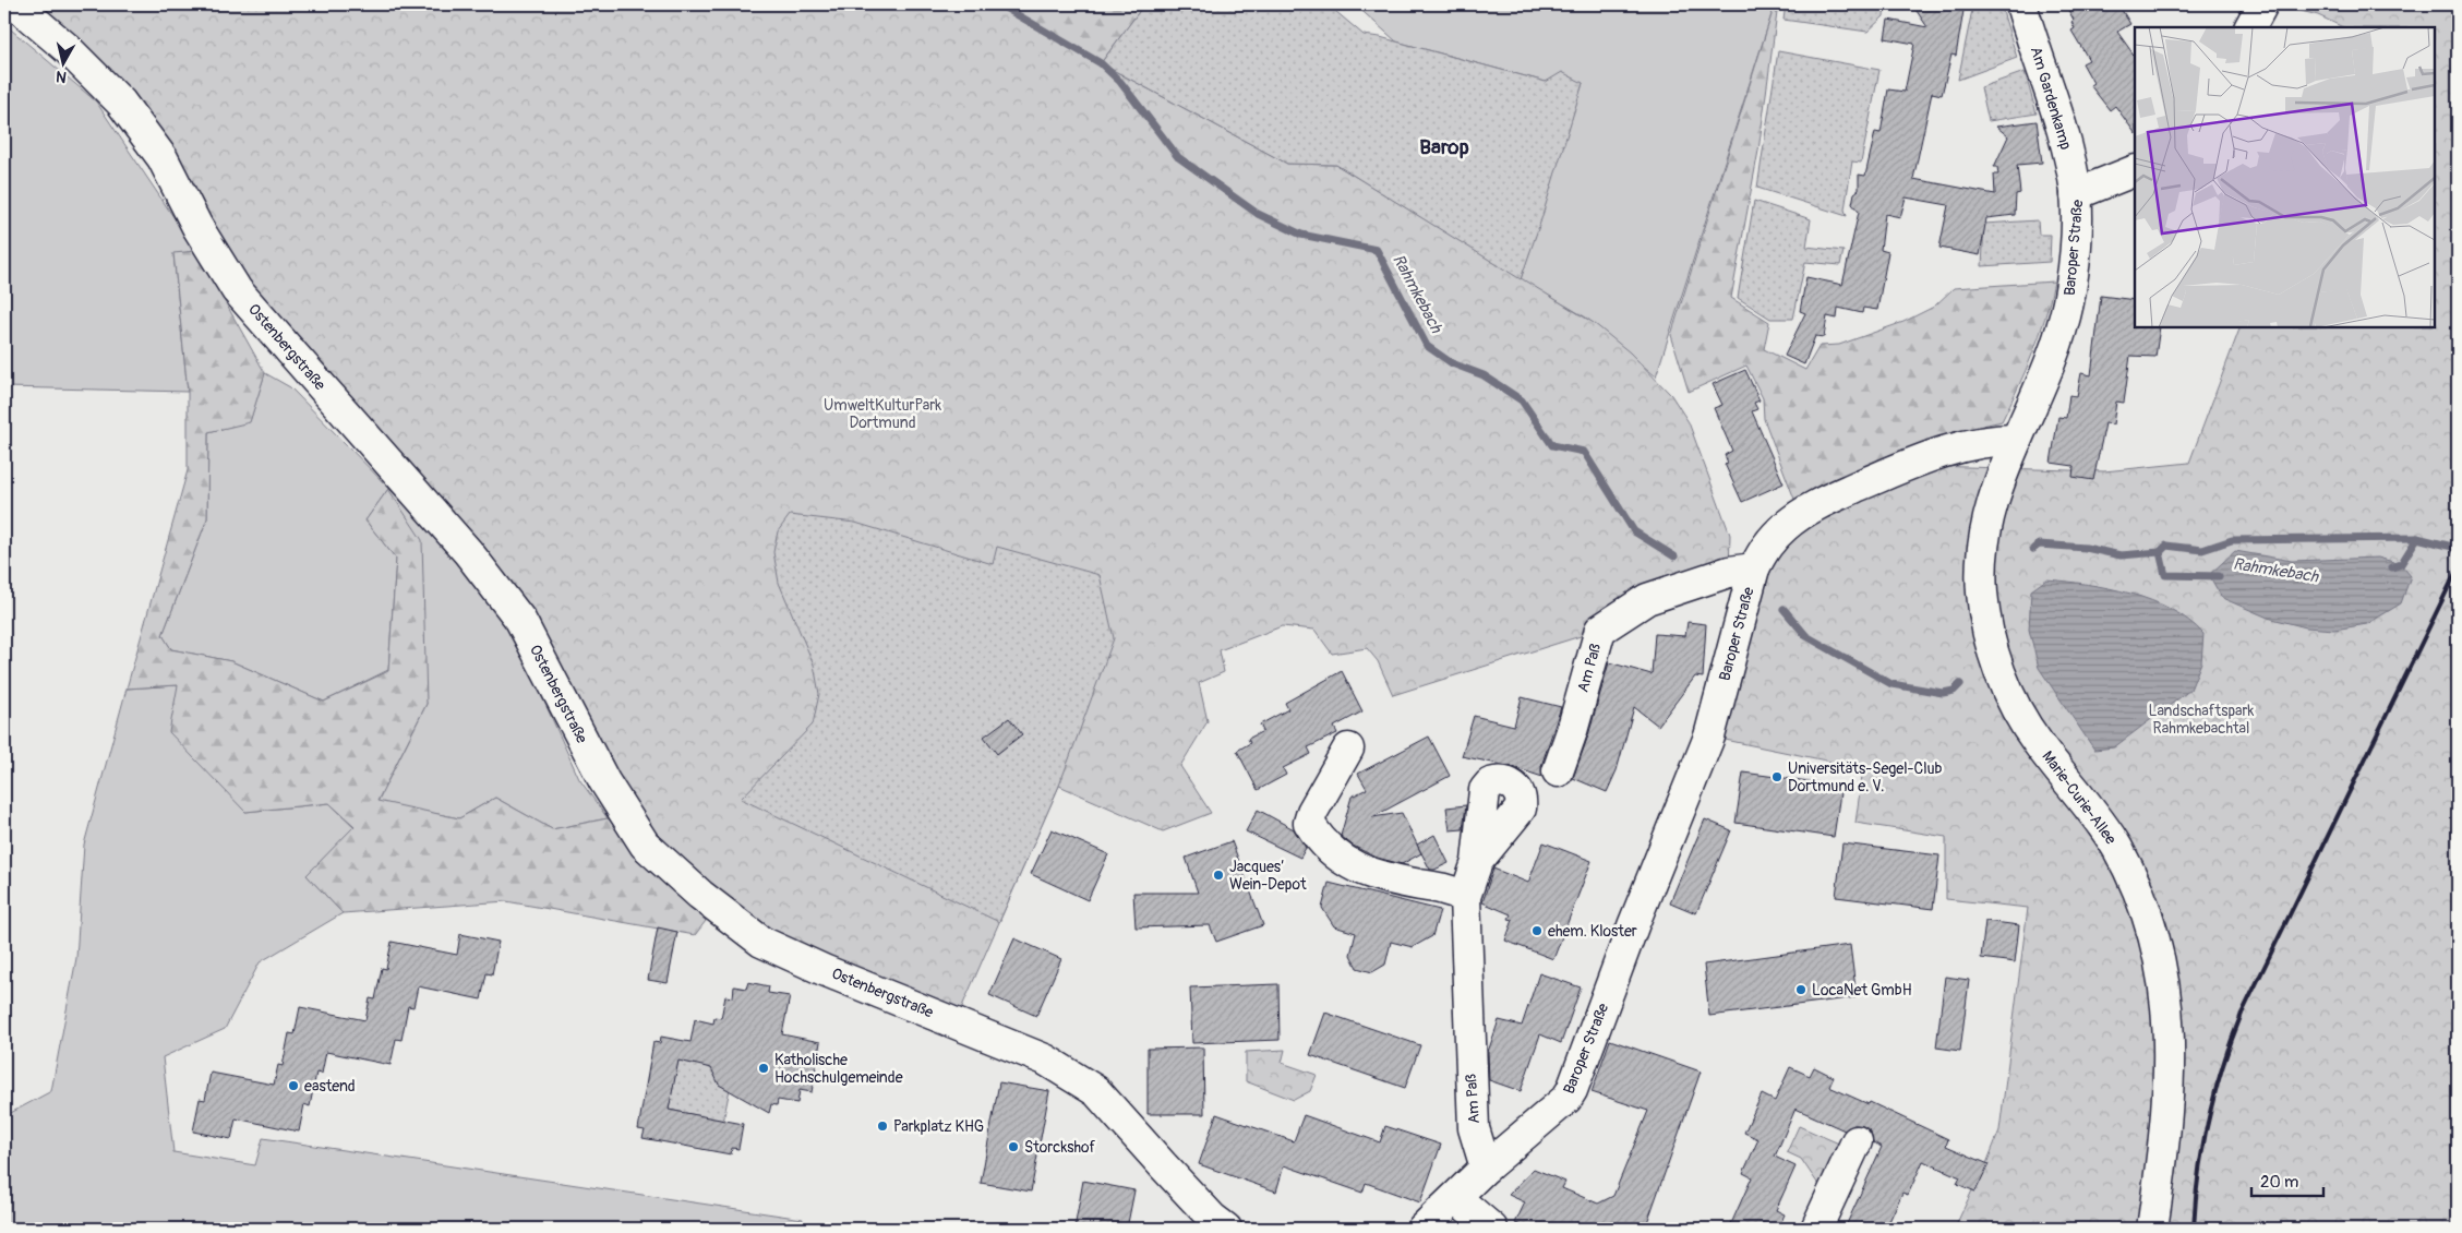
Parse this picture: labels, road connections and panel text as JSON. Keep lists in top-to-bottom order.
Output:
{
  "streets": {
    "street": [
      "Am Gardenkamp",
      "Baroper Straße",
      "Ostenbergstraße",
      "Am Paß",
      "Marie-Curie-Allee"
    ]
  },
  "crossings": [
    ["Am Gardenkamp", "Baroper Straße"],
    ["Baroper Straße", "Am Paß"],
    ["Baroper Straße", "Marie-Curie-Allee"]
  ],
  "districts": ["Barop"],
  "water": ["Rahmkebach"],
  "parks": ["UmweltKulturPark Dortmund", "Landschaftspark Rahmkebachtal"],
  "places": [
    "Universitäts-Segel-Club Dortmund e. V.",
    "Jacques’ Wein-Depot",
    "ehem. Kloster",
    "LocaNet GmbH",
    "Katholische Hochschulgemeinde",
    "eastend",
    "Parkplatz KHG",
    "Storckshof"
  ],
  "scale_bar": "20 m",
  "north": "bottom"
}
